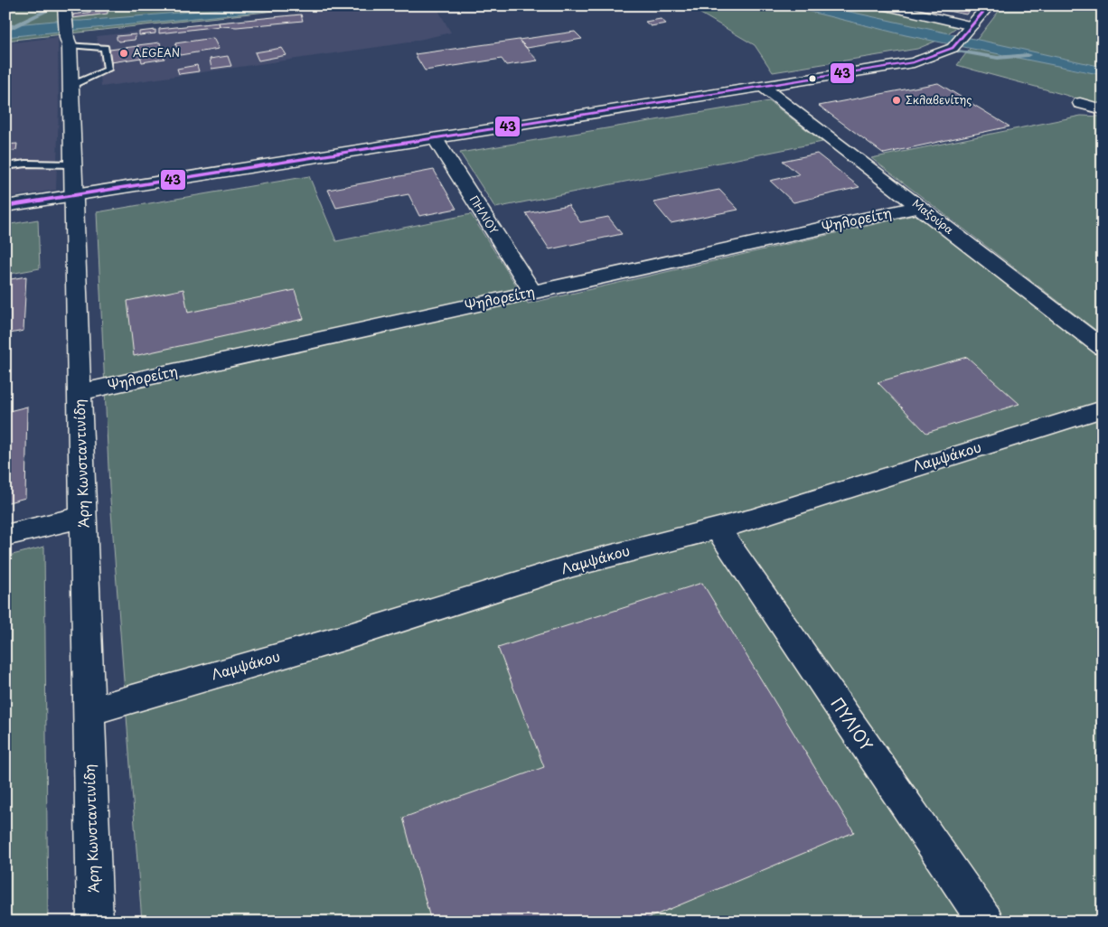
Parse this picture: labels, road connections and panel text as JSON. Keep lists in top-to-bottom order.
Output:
{
  "streets": {
    "street": [
      "ΠΗΛΙΟΥ",
      "Μαξούρα",
      "Ψηλορείτη",
      "Λαμψάκου",
      "Άρη Κωνσταντινίδη",
      "ΠΥΛΙΟΥ"
    ]
  },
  "crossings": [
    ["ΠΗΛΙΟΥ", "Ψηλορείτη"],
    ["Μαξούρα", "Ψηλορείτη"],
    ["Ψηλορείτη", "Άρη Κωνσταντινίδη"],
    ["Λαμψάκου", "Άρη Κωνσταντινίδη"],
    ["Λαμψάκου", "ΠΥΛΙΟΥ"]
  ],
  "places": ["AEGEAN", "Σκλαβενίτης"],
  "lines": ["transit line 43"]
}
